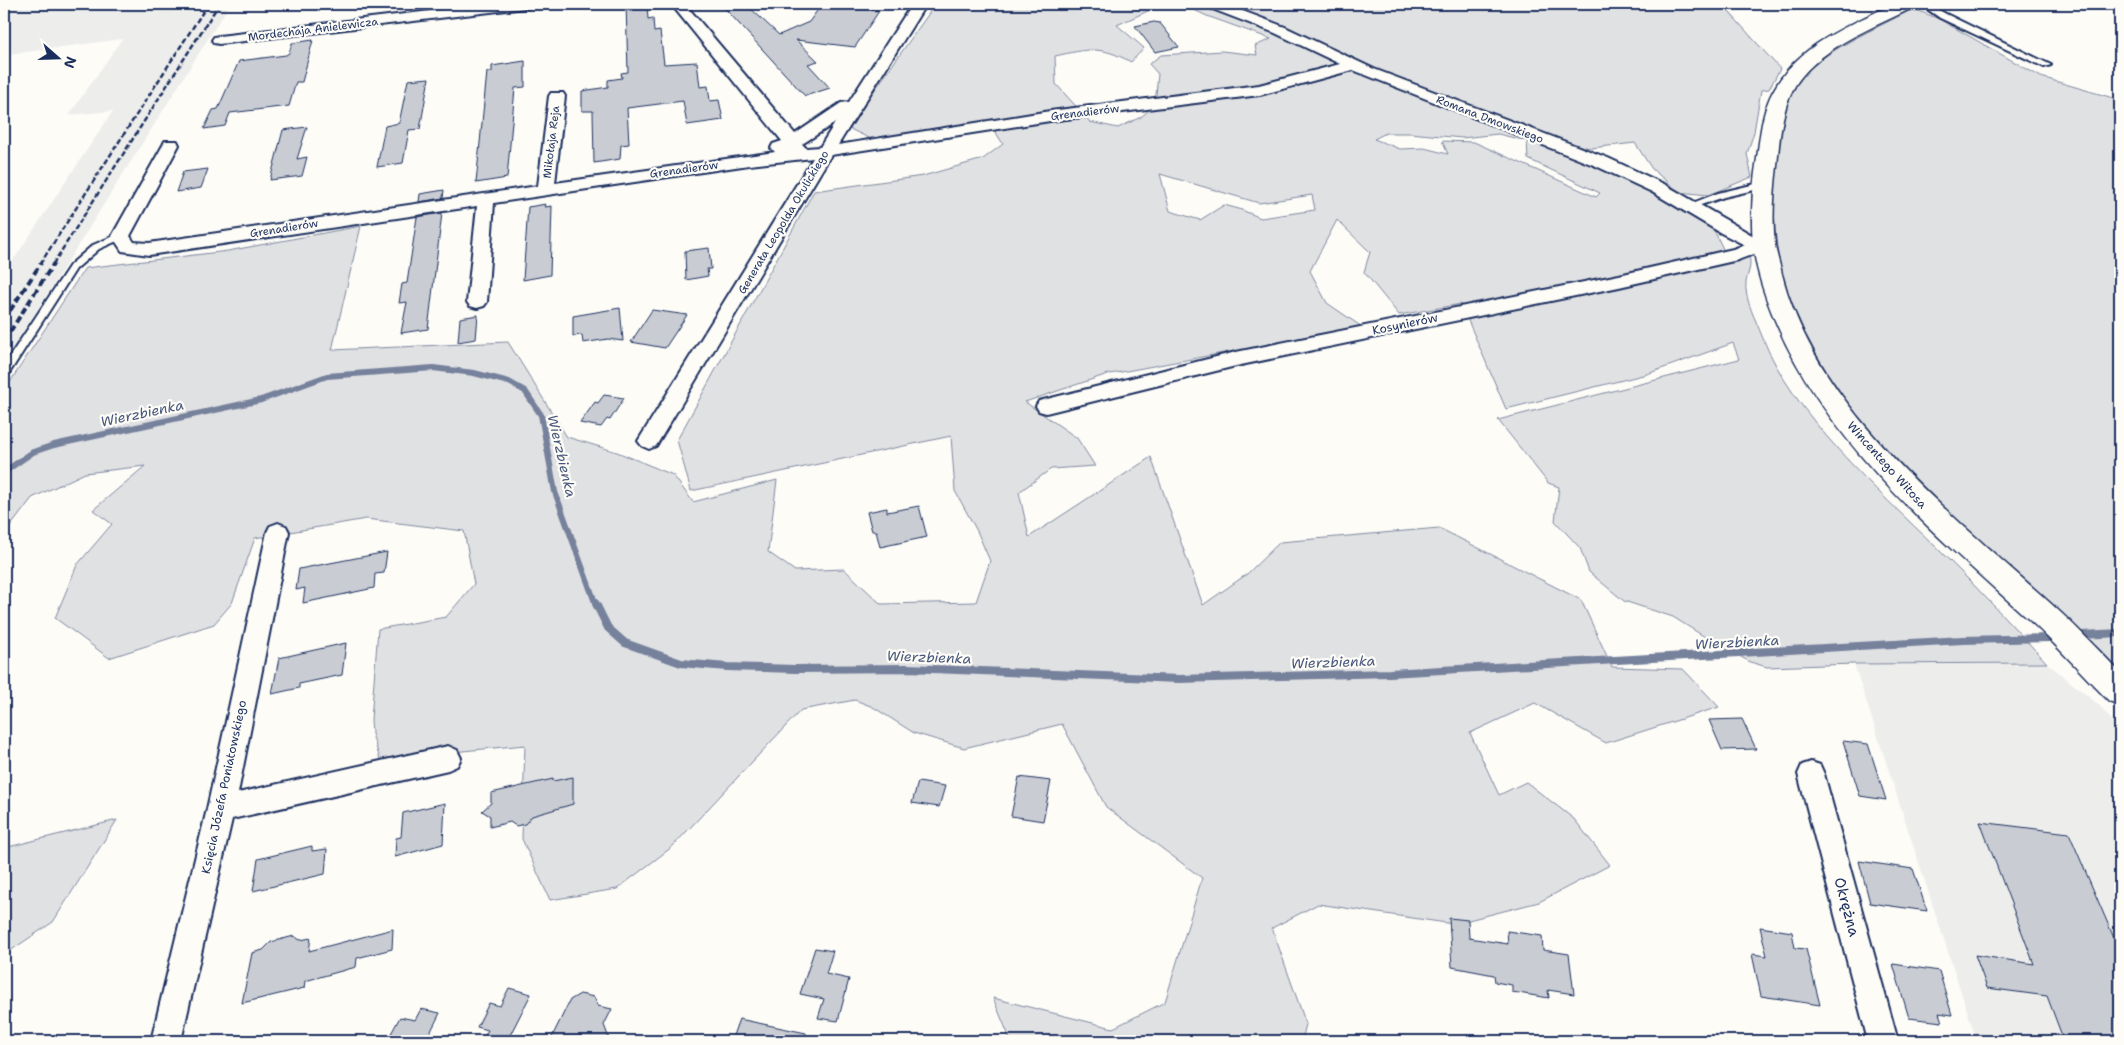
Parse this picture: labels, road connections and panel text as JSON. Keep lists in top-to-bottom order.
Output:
{
  "streets": {
    "street": [
      "Mordechaja Anielewicza",
      "Grenadierów",
      "Romana Dmowskiego",
      "Mikołaja Reja",
      "Generała Leopolda Okulickiego",
      "Kosynierów",
      "Wincentego Witosa",
      "Księcia Józefa Poniatowskiego",
      "Okrężna"
    ]
  },
  "crossings": [
    ["Grenadierów", "Romana Dmowskiego"],
    ["Grenadierów", "Mikołaja Reja"],
    ["Grenadierów", "Generała Leopolda Okulickiego"],
    ["Romana Dmowskiego", "Kosynierów"],
    ["Romana Dmowskiego", "Wincentego Witosa"],
    ["Kosynierów", "Wincentego Witosa"]
  ],
  "water": ["Wierzbienka"],
  "north": "right"
}
